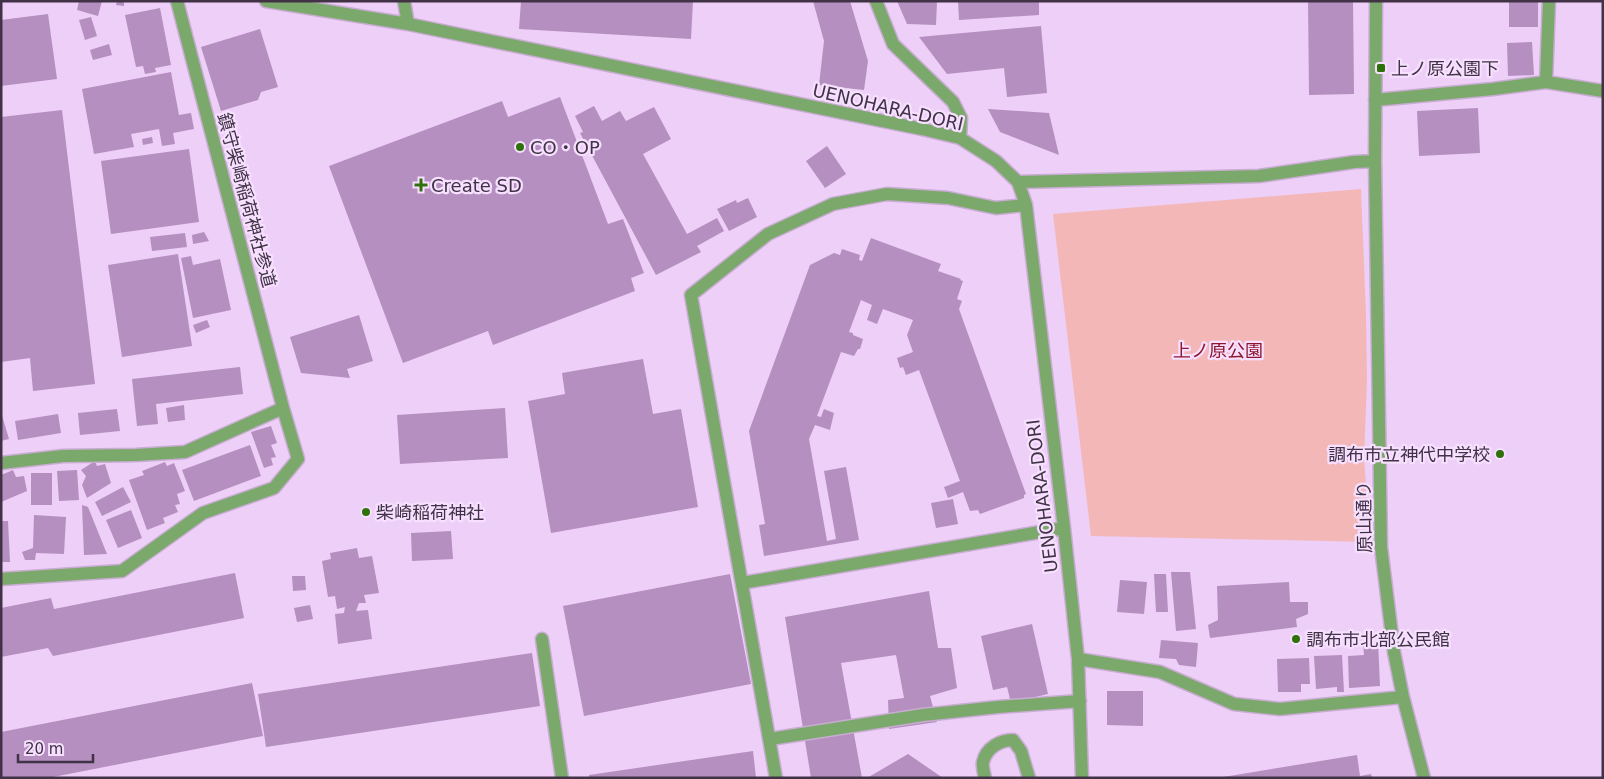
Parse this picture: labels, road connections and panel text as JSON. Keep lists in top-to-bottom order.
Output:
{
  "streets": {
    "street": ["UENOHARA-DORI", "鎮守柴崎稲荷神社参道", "原山通り"]
  },
  "parks": ["上ノ原公園"],
  "places": {
    "transit": ["上ノ原公園下"],
    "other": [
      "CO・OP",
      "調布市立神代中学校",
      "柴崎稲荷神社",
      "調布市北部公民館"
    ],
    "health": ["Create SD"]
  },
  "scale_bar": "20 m"
}
